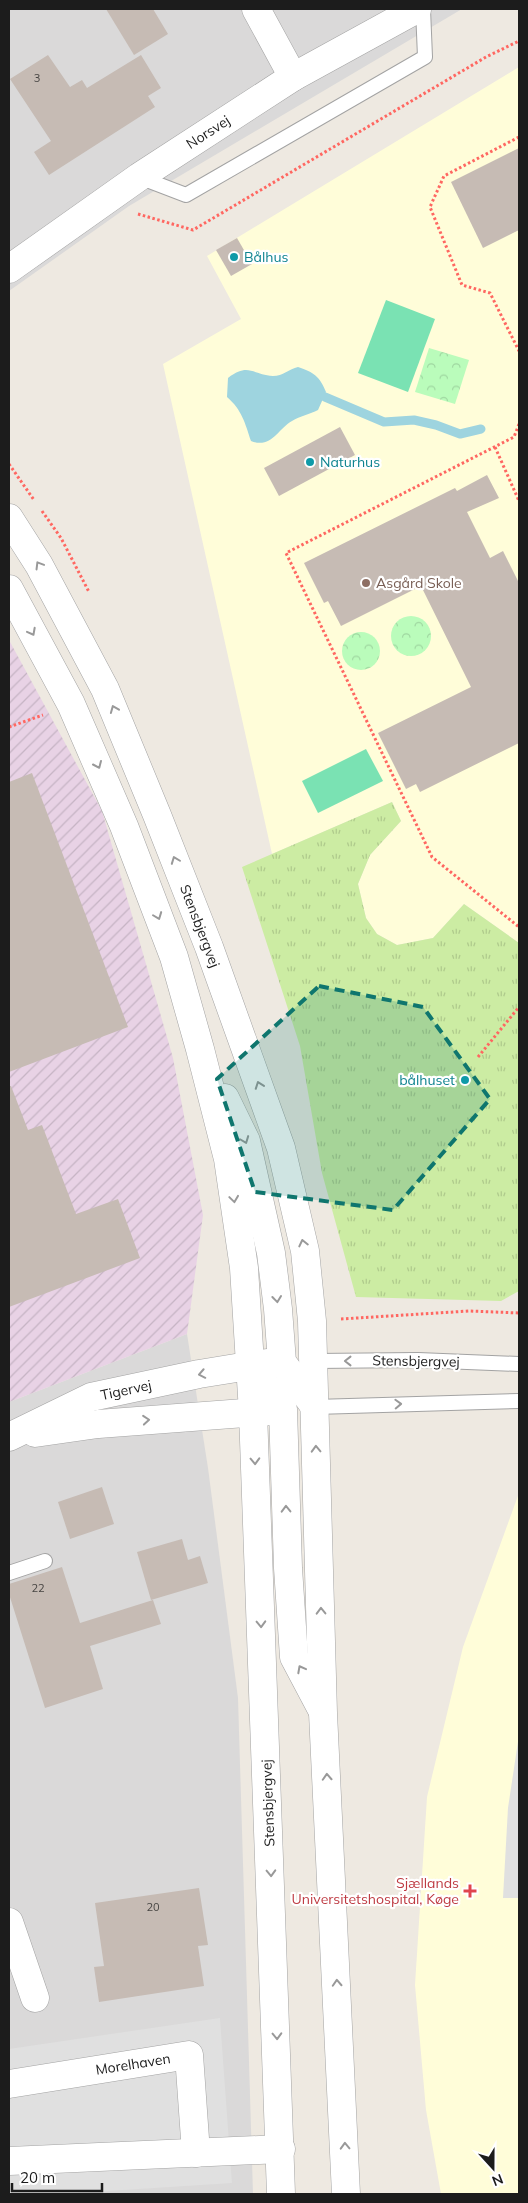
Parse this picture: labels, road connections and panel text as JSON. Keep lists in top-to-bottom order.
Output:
{
  "streets": {
    "street": [
      "Norsvej",
      "Stensbjergvej",
      "Tigervej",
      "Morelhaven"
    ]
  },
  "crossings": [
    ["Stensbjergvej", "Tigervej"]
  ],
  "places": {
    "other": [
      "Bålhus",
      "Naturhus",
      "Asgård Skole",
      "bålhuset"
    ],
    "health": ["Sjællands Universitetshospital, Køge"]
  },
  "house_numbers": ["3", "22", "20"],
  "scale_bar": "20 m",
  "north": "bottom"
}
